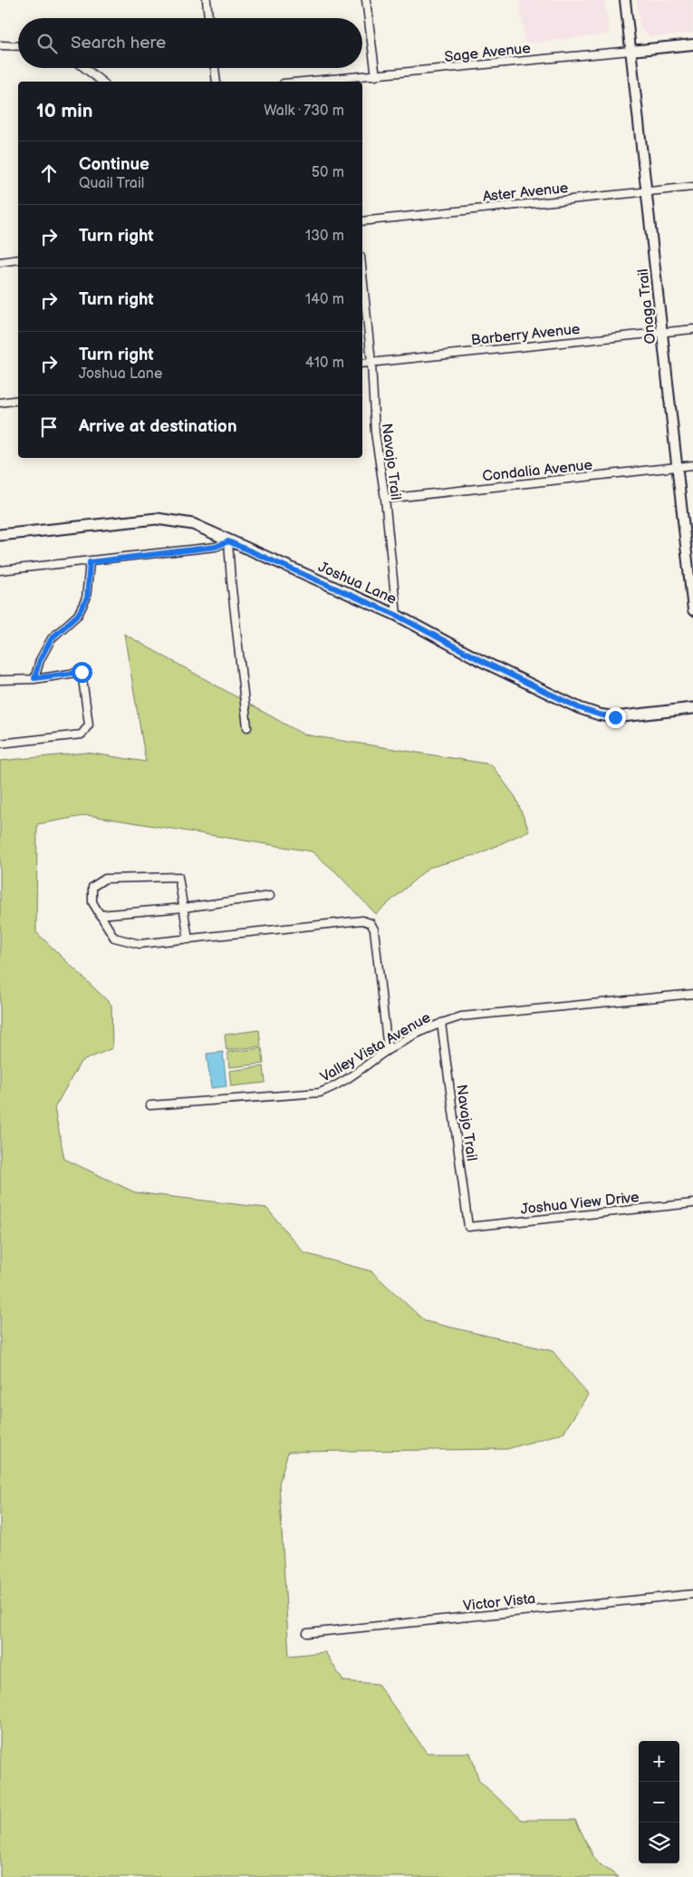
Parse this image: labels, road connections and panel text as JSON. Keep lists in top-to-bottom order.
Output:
{
  "streets": {
    "main road": ["Joshua Lane"],
    "street": [
      "Sage Avenue",
      "Aster Avenue",
      "Onaga Trail",
      "Barberry Avenue",
      "Navajo Trail",
      "Condalia Avenue",
      "Valley Vista Avenue",
      "Joshua View Drive",
      "Victor Vista"
    ]
  },
  "crossings": [
    ["Sage Avenue", "Onaga Trail"],
    ["Aster Avenue", "Onaga Trail"],
    ["Onaga Trail", "Barberry Avenue"],
    ["Onaga Trail", "Condalia Avenue"],
    ["Barberry Avenue", "Navajo Trail"],
    ["Navajo Trail", "Condalia Avenue"],
    ["Navajo Trail", "Joshua Lane"],
    ["Navajo Trail", "Valley Vista Avenue"],
    ["Navajo Trail", "Joshua View Drive"]
  ],
  "page": {
    "search": "Search here",
    "heading": ["10 min", "Walk · 730 m"],
    "list": [
      ["Continue", "Quail Trail", "50 m"],
      ["Turn right", "130 m"],
      ["Turn right", "140 m"],
      ["Turn right", "Joshua Lane", "410 m"],
      "Arrive at destination"
    ],
    "map_buttons": ["+", "−"]
  }
}
